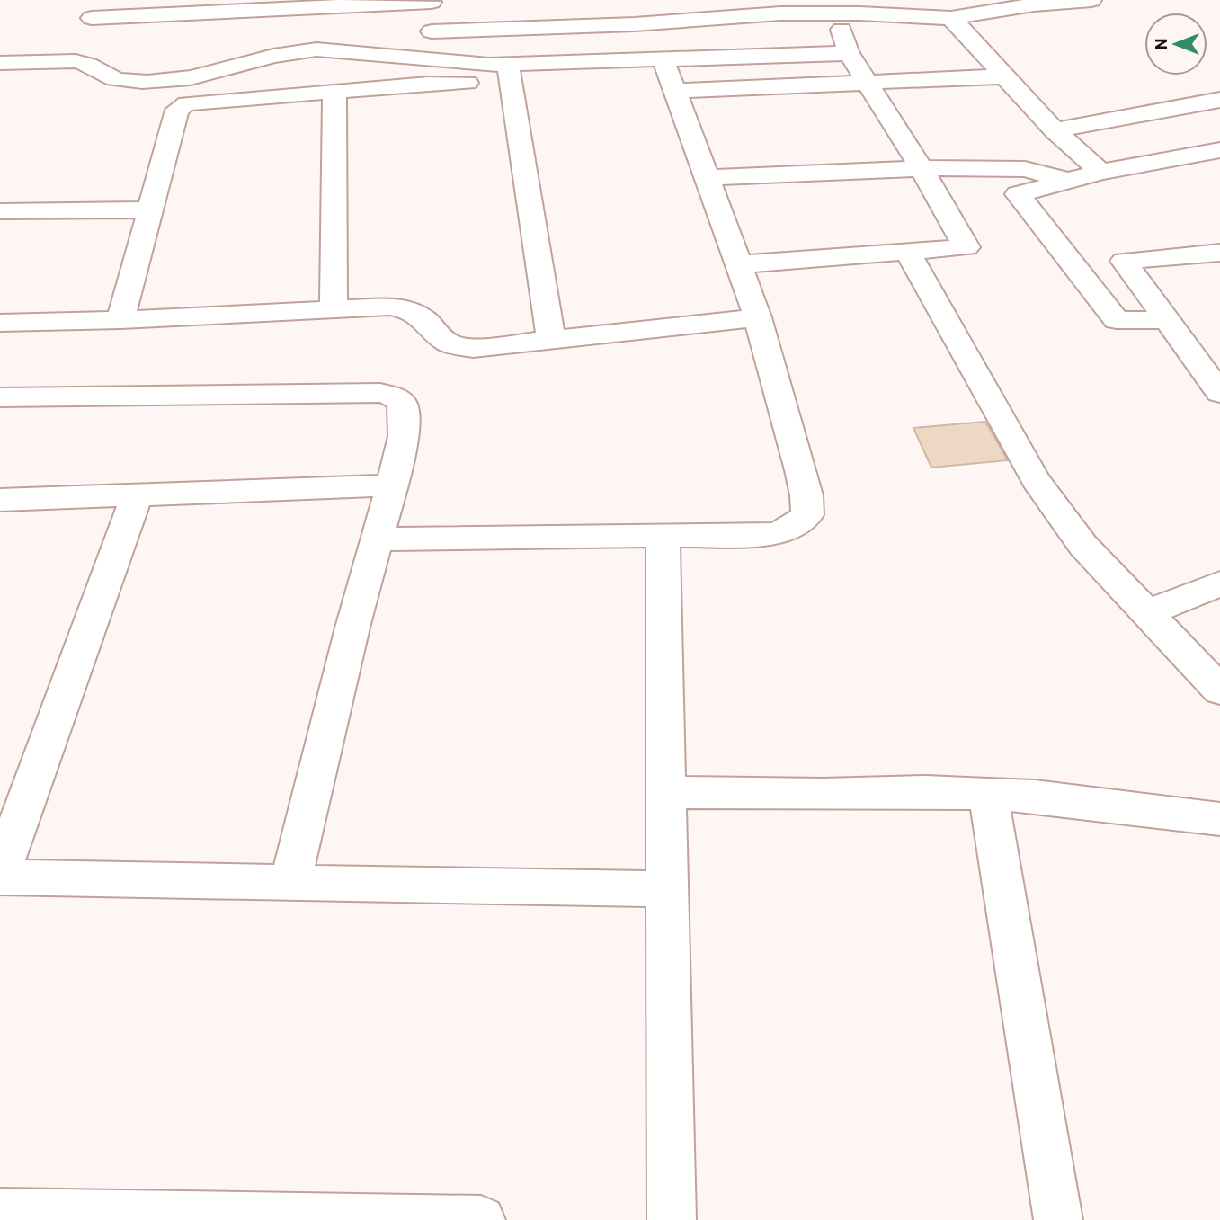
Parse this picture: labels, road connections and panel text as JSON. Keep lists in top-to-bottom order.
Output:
{
  "north": "left"
}
